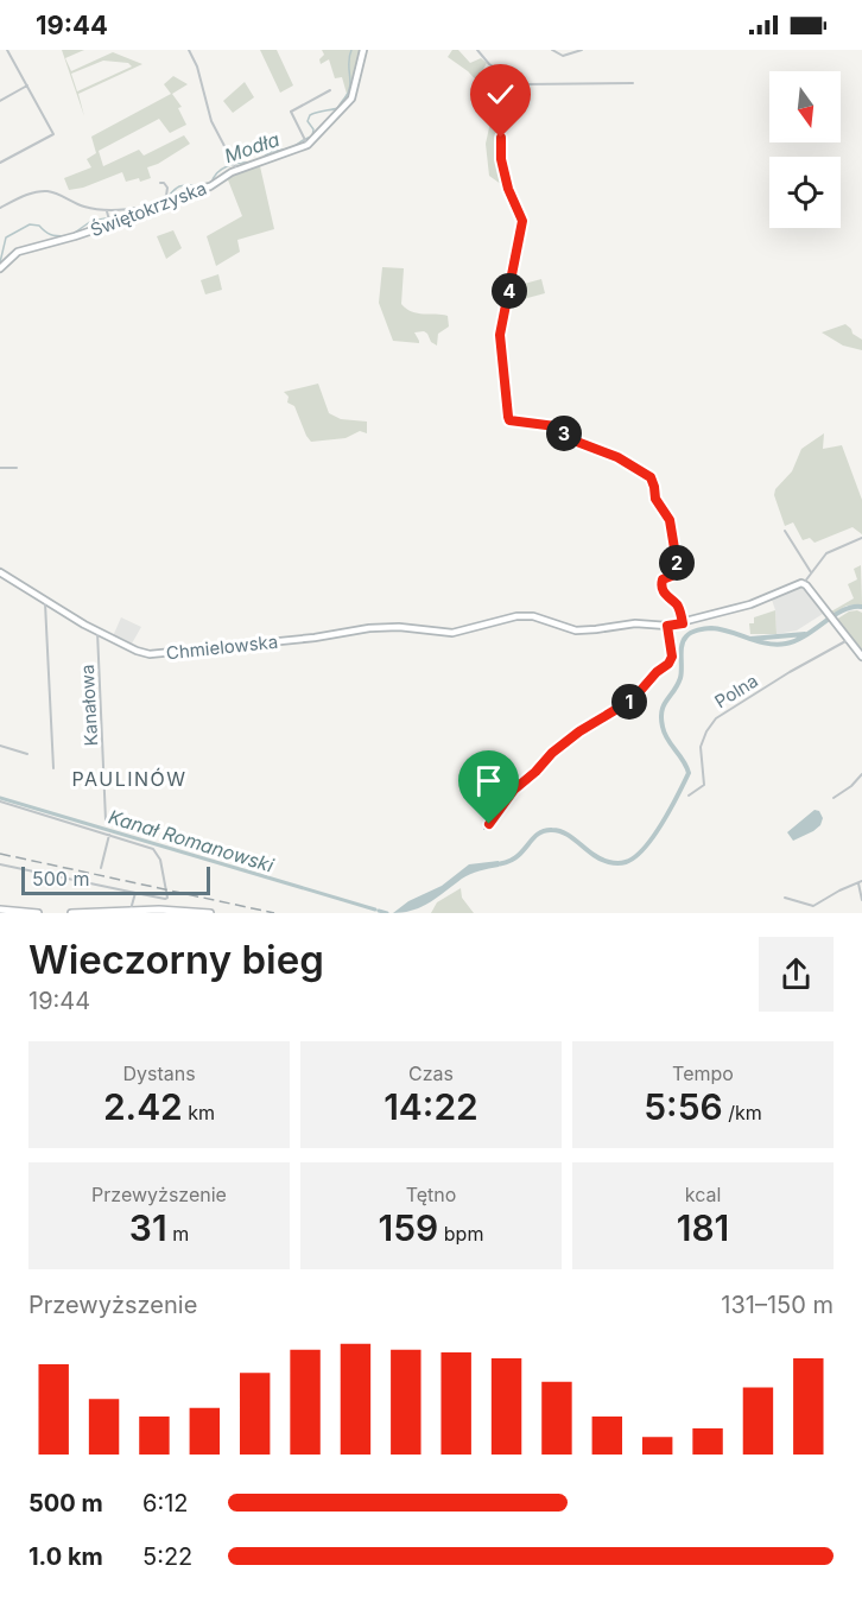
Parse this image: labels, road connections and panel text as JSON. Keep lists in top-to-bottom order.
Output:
{
  "streets": {
    "street": [
      "Świętokrzyska",
      "Chmielowska",
      "Polna",
      "Kanałowa"
    ]
  },
  "crossings": [
    ["Chmielowska", "Kanałowa"]
  ],
  "districts": ["PAULINÓW"],
  "water": ["Modła", "Kanał Romanowski"],
  "scale_bar": "500 m",
  "north": "bottom",
  "page": {
    "status": "19:44",
    "pins": [
      "4",
      "3",
      "2",
      "1"
    ],
    "scale": "500 m",
    "heading": ["Wieczorny bieg", "19:44"],
    "stats": [
      ["Dystans", "2.42 km"],
      ["Czas", "14:22"],
      ["Tempo", "5:56 /km"],
      ["Przewyższenie", "31 m"],
      ["Tętno", "159 bpm"],
      ["kcal", "181"]
    ],
    "chart": ["Przewyższenie", "131–150 m"],
    "list": [
      {
        "name": "500 m",
        "note": "6:12"
      },
      {
        "name": "1.0 km",
        "note": "5:22"
      }
    ]
  }
}
